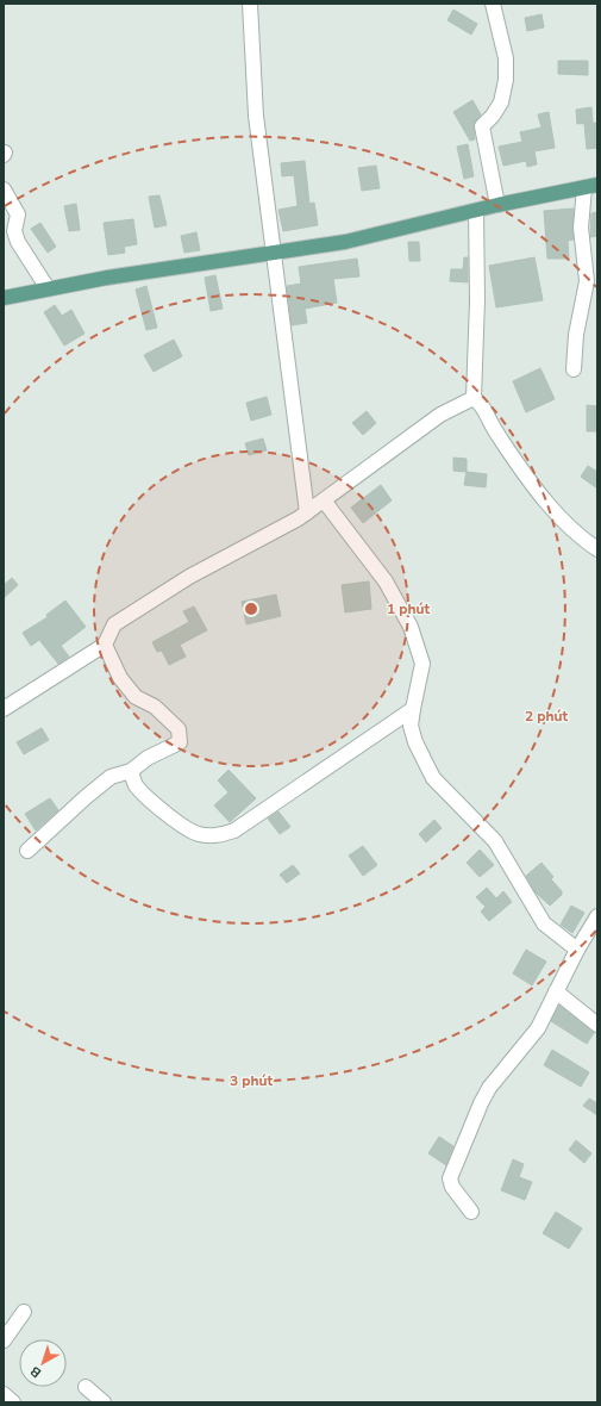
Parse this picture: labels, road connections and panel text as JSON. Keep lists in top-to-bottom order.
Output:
{
  "north": "bottom left",
  "rings": ["1 phút", "2 phút", "3 phút"]
}
